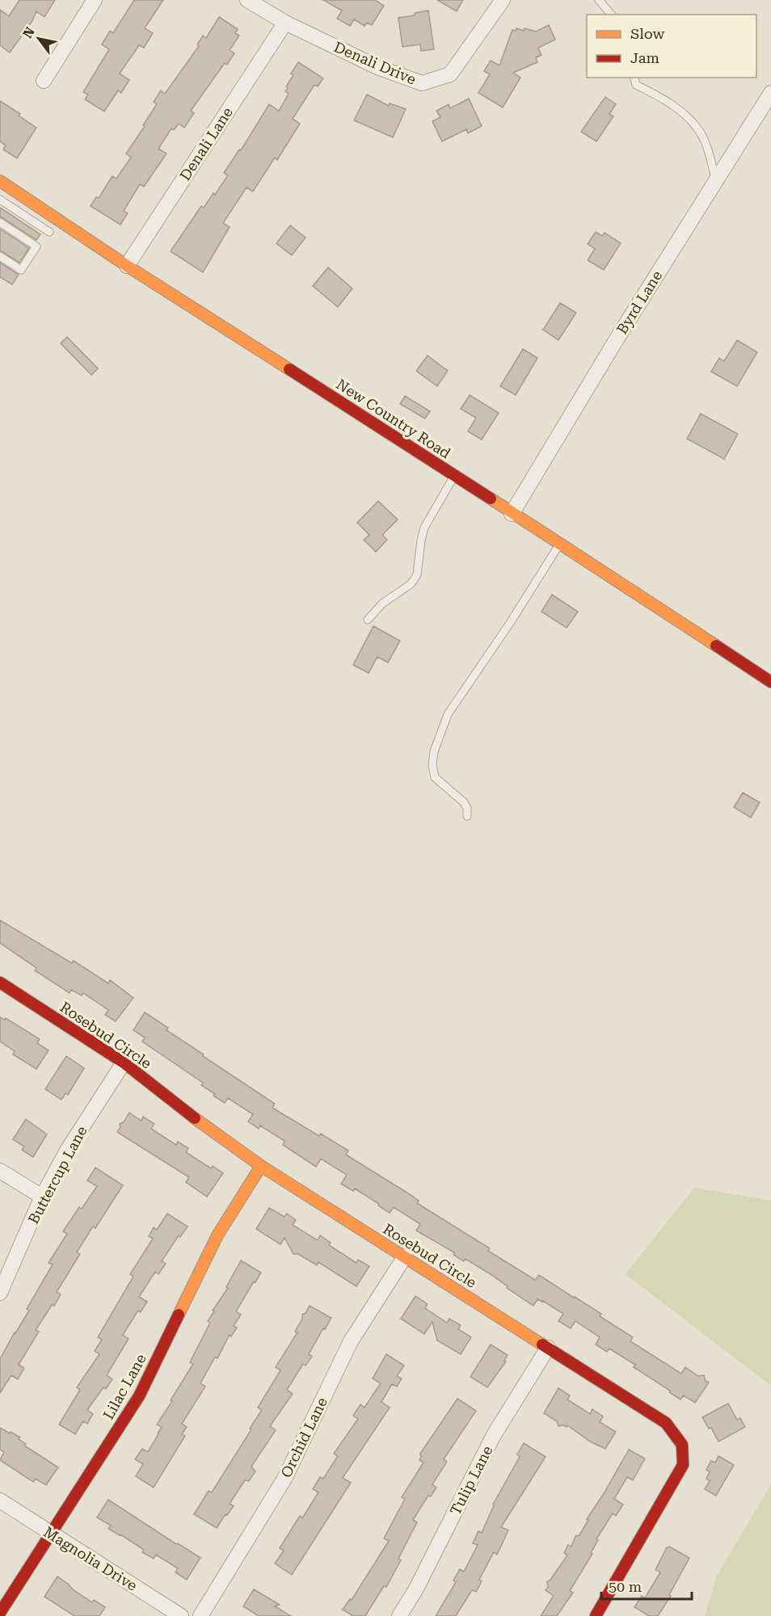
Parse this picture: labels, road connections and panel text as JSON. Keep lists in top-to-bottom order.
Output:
{
  "streets": {
    "street": [
      "Denali Drive",
      "Denali Lane",
      "Byrd Lane",
      "New Country Road",
      "Rosebud Circle",
      "Buttercup Lane",
      "Lilac Lane",
      "Orchid Lane",
      "Tulip Lane",
      "Magnolia Drive"
    ]
  },
  "crossings": [
    ["Denali Drive", "Denali Lane"],
    ["Denali Lane", "New Country Road"],
    ["Byrd Lane", "New Country Road"],
    ["Rosebud Circle", "Buttercup Lane"],
    ["Rosebud Circle", "Lilac Lane"],
    ["Rosebud Circle", "Orchid Lane"],
    ["Rosebud Circle", "Tulip Lane"],
    ["Lilac Lane", "Magnolia Drive"]
  ],
  "legend": ["Slow", "Jam"],
  "scale_bar": "50 m",
  "north": "top left"
}
